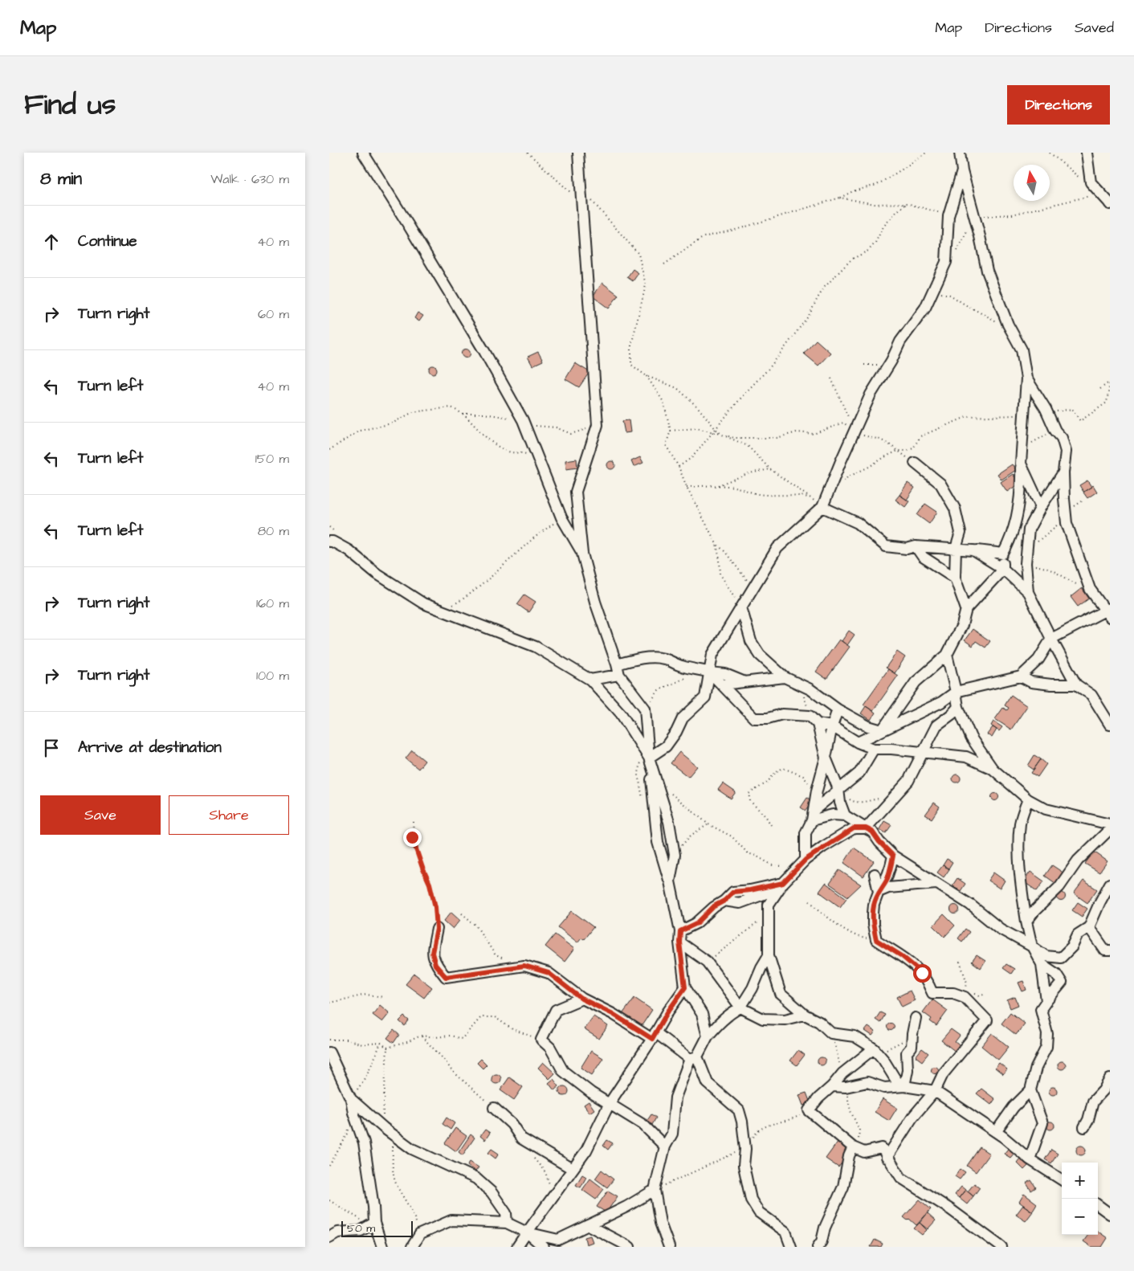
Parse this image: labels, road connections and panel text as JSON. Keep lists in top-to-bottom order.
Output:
{
  "scale_bar": "50 m",
  "north": "top",
  "page": {
    "header": "Map",
    "nav": ["Map", "Directions", "Saved"],
    "title": "Find us",
    "buttons": [
      "Directions",
      ["Save", "Share"]
    ],
    "heading": ["8 min", "Walk · 630 m"],
    "list": [
      ["Continue", "40 m"],
      ["Turn right", "60 m"],
      ["Turn left", "40 m"],
      ["Turn left", "150 m"],
      ["Turn left", "80 m"],
      ["Turn right", "160 m"],
      ["Turn right", "100 m"],
      "Arrive at destination"
    ],
    "map_buttons": ["+", "−"],
    "scale": "50 m"
  }
}
